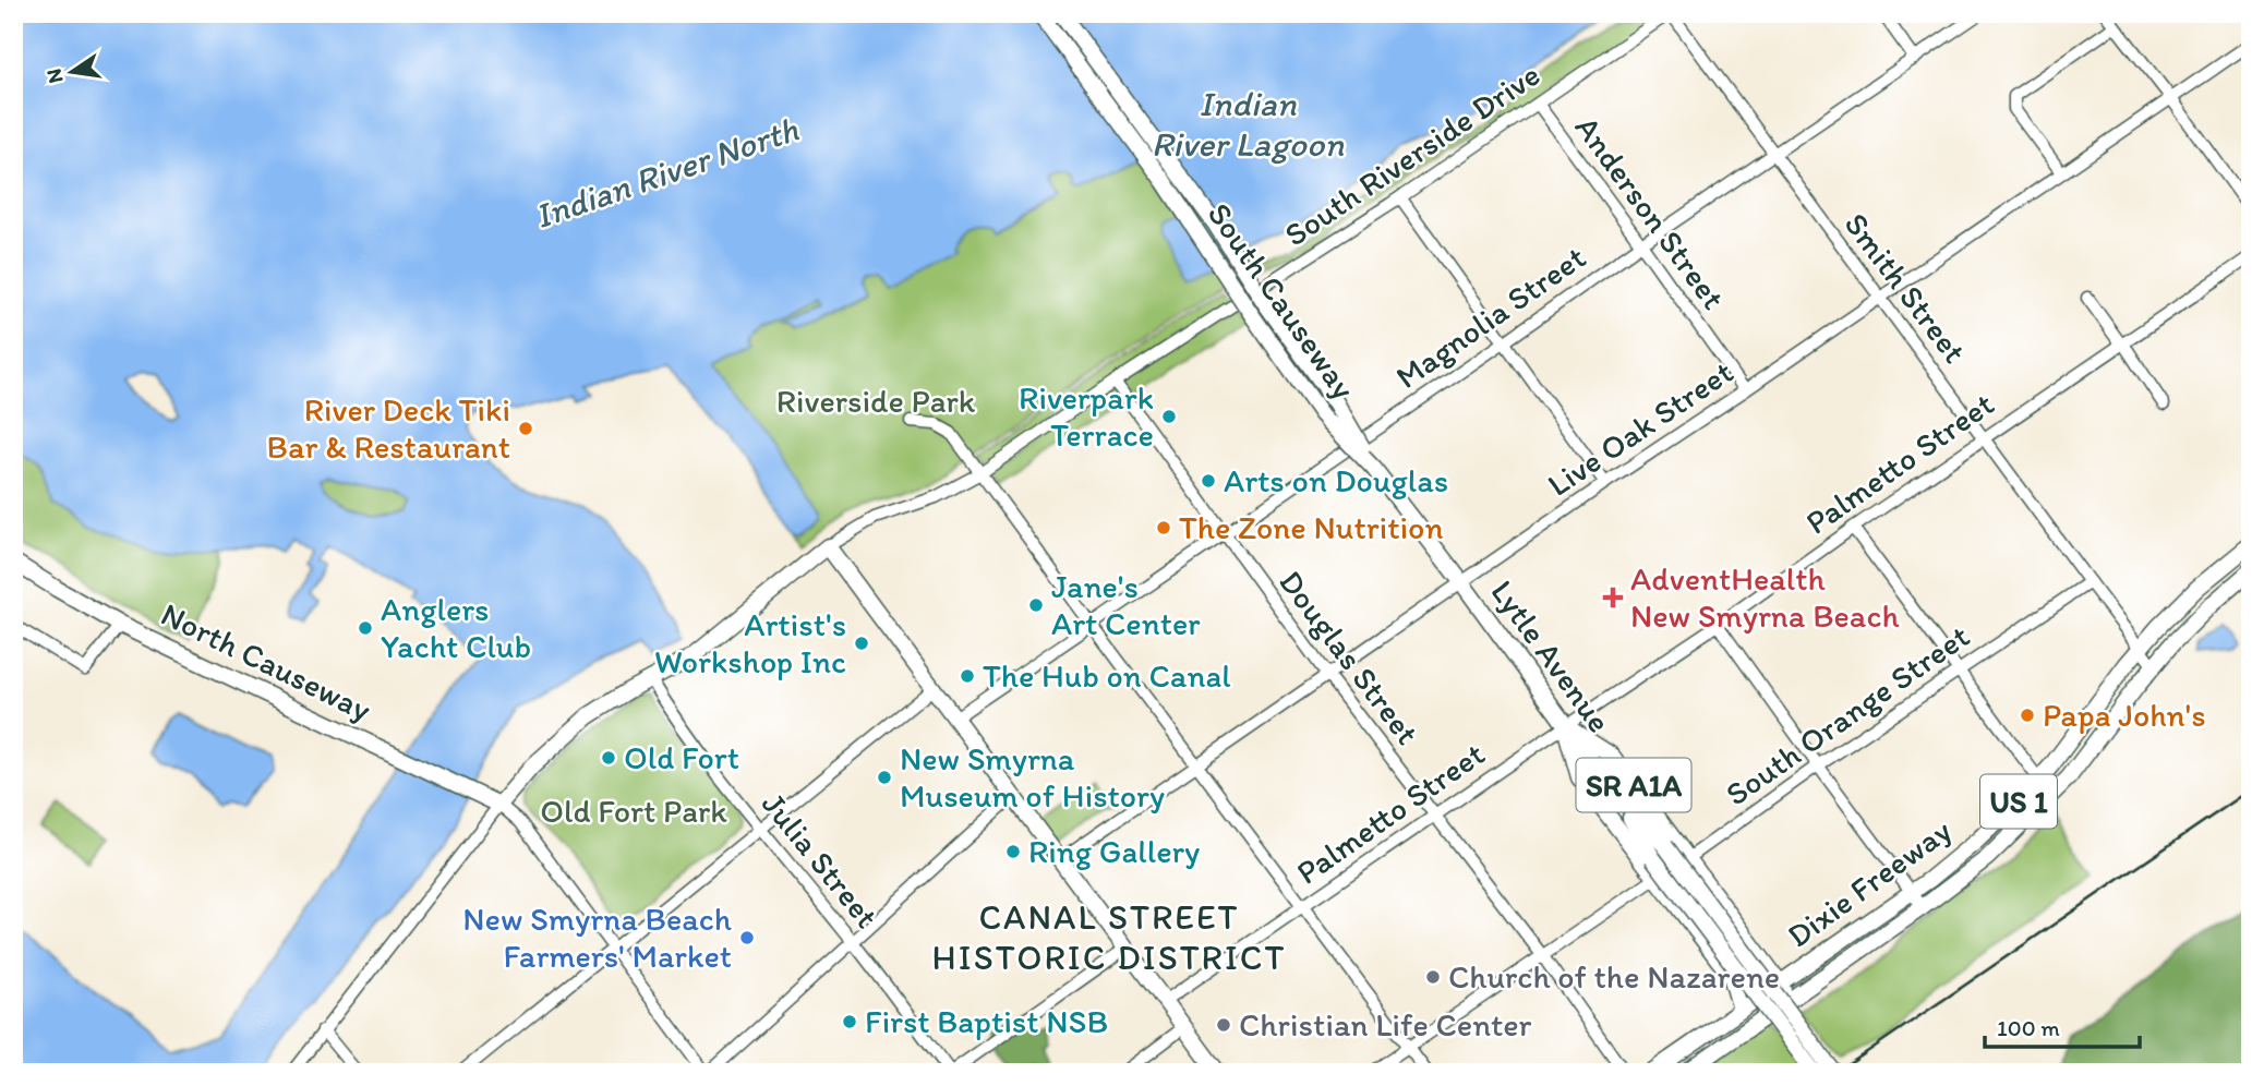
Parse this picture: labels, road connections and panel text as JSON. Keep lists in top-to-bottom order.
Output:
{
  "streets": {
    "main road": [
      "South Causeway",
      "Lytle Avenue",
      "North Causeway",
      "SR A1A",
      "US 1",
      "Dixie Freeway"
    ],
    "street": [
      "South Riverside Drive",
      "Anderson Street",
      "Smith Street",
      "Magnolia Street",
      "Live Oak Street",
      "Palmetto Street",
      "Douglas Street",
      "South Orange Street",
      "Julia Street"
    ]
  },
  "crossings": [
    ["South Riverside Drive", "Anderson Street"],
    ["South Riverside Drive", "Smith Street"],
    ["South Riverside Drive", "Douglas Street"],
    ["Anderson Street", "Magnolia Street"],
    ["Anderson Street", "Live Oak Street"],
    ["Smith Street", "Magnolia Street"],
    ["Smith Street", "Live Oak Street"],
    ["Smith Street", "Palmetto Street"],
    ["Smith Street", "South Orange Street"],
    ["Smith Street", "Dixie Freeway"],
    ["South Causeway", "Live Oak Street"],
    ["South Causeway", "Lytle Avenue"],
    ["Magnolia Street", "Douglas Street"],
    ["Live Oak Street", "Lytle Avenue"],
    ["Live Oak Street", "Douglas Street"],
    ["Palmetto Street", "Lytle Avenue"],
    ["Palmetto Street", "Douglas Street"],
    ["Palmetto Street", "SR A1A"],
    ["Lytle Avenue", "SR A1A"],
    ["Douglas Street", "South Orange Street"],
    ["South Orange Street", "SR A1A"],
    ["SR A1A", "Dixie Freeway"]
  ],
  "districts": ["CANAL STREET HISTORIC DISTRICT"],
  "water": ["Indian River Lagoon", "Indian River North"],
  "parks": ["Riverside Park", "Old Fort Park"],
  "places": {
    "other": [
      "Riverpark Terrace",
      "River Deck Tiki Bar & Restaurant",
      "Arts on Douglas",
      "The Zone Nutrition",
      "Jane's Art Center",
      "Anglers Yacht Club",
      "Artist's Workshop Inc",
      "The Hub on Canal",
      "Papa John's",
      "Old Fort",
      "New Smyrna Museum of History",
      "Ring Gallery",
      "New Smyrna Beach Farmers' Market",
      "Church of the Nazarene",
      "First Baptist NSB",
      "Christian Life Center"
    ],
    "health": ["AdventHealth New Smyrna Beach"]
  },
  "scale_bar": "100 m",
  "north": "left"
}
